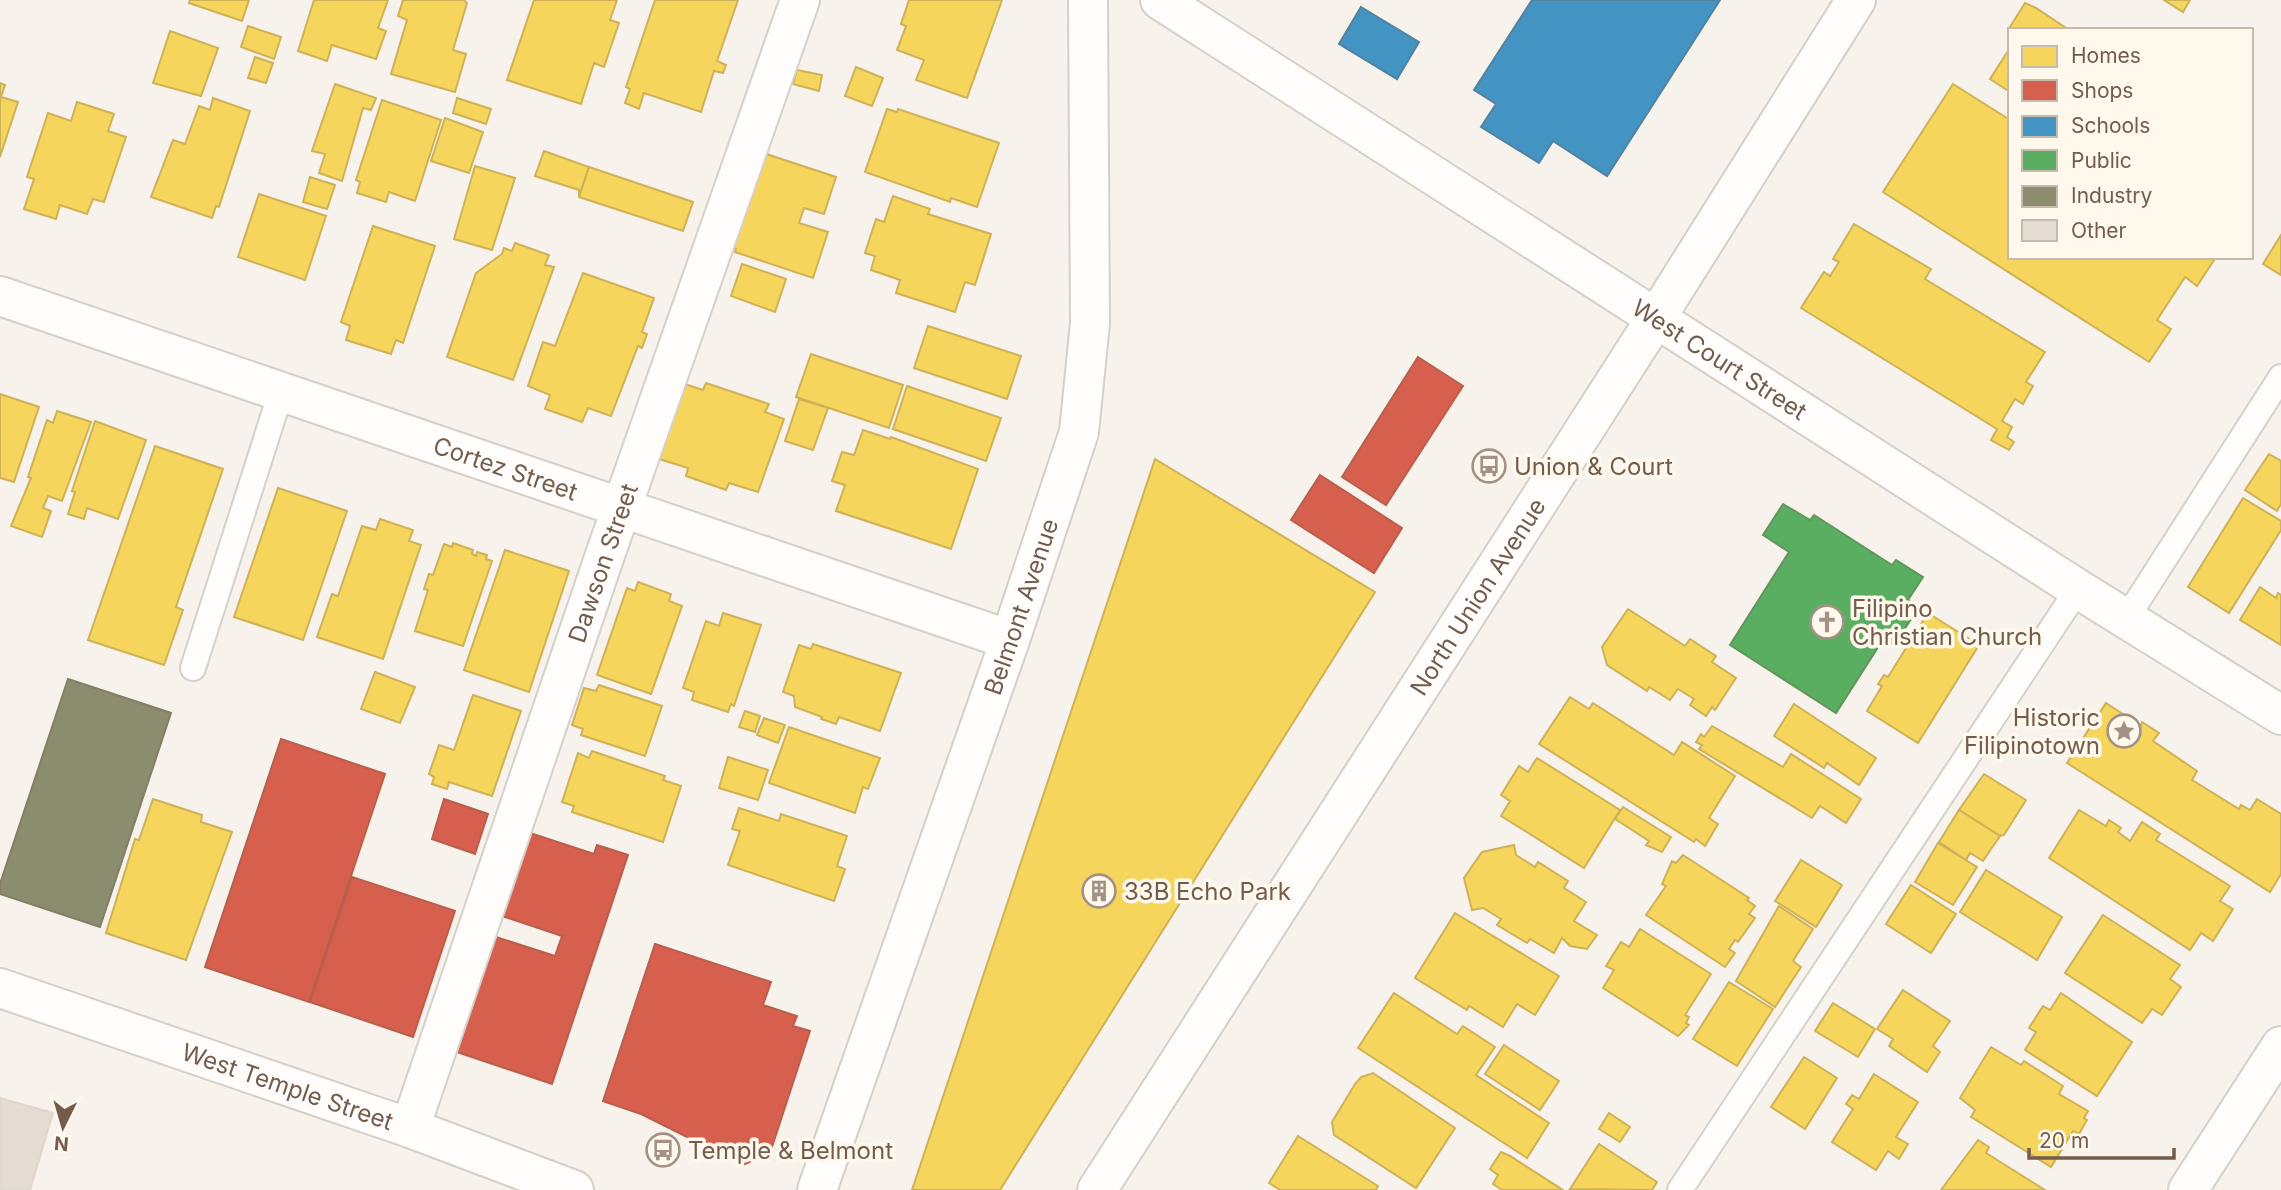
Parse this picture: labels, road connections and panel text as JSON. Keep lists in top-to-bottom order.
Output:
{
  "streets": {
    "street": [
      "West Court Street",
      "Cortez Street",
      "Dawson Street",
      "North Union Avenue",
      "Belmont Avenue",
      "West Temple Street"
    ]
  },
  "crossings": [
    ["West Court Street", "North Union Avenue"],
    ["Cortez Street", "Dawson Street"],
    ["Cortez Street", "Belmont Avenue"],
    ["Dawson Street", "West Temple Street"]
  ],
  "places": {
    "bus stop": ["Union & Court", "Temple & Belmont"],
    "church": ["Filipino Christian Church"],
    "place": ["Historic Filipinotown"],
    "building": ["33B Echo Park"]
  },
  "legend": [
    "Homes",
    "Shops",
    "Schools",
    "Public",
    "Industry",
    "Other"
  ],
  "scale_bar": "20 m",
  "north": "bottom"
}
